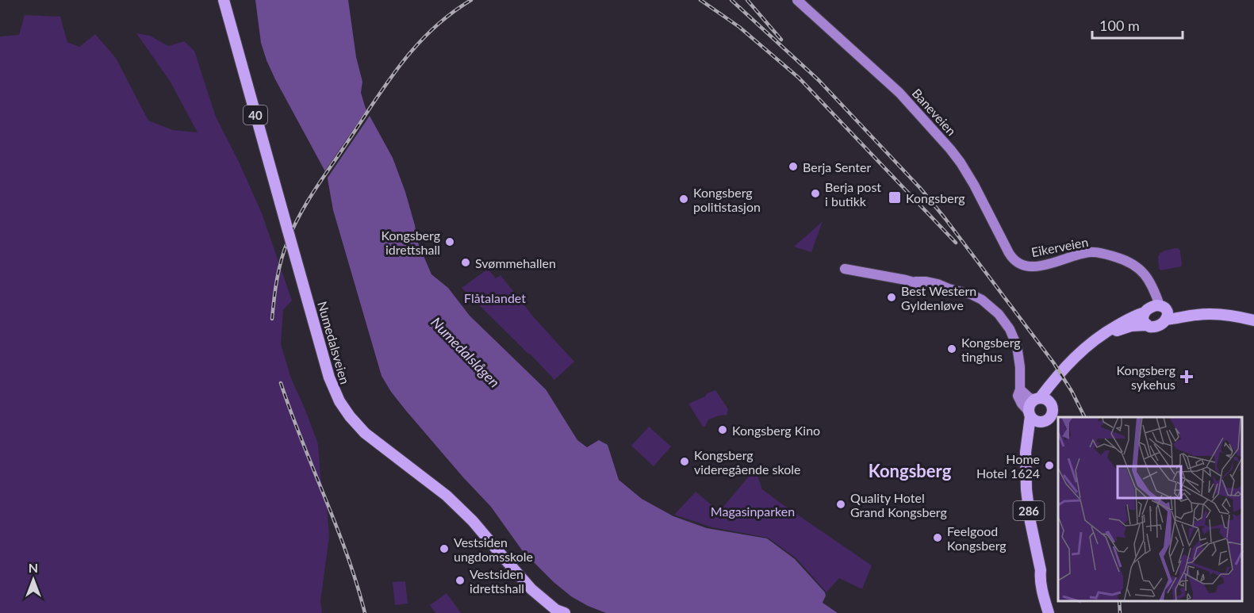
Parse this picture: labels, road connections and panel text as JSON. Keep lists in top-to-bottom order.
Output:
{
  "streets": {
    "main road": [
      "Baneveien",
      "40",
      "Eikerveien",
      "Numedalsveien",
      "286"
    ]
  },
  "crossings": [
    ["Baneveien", "Eikerveien"],
    ["Eikerveien", "286"]
  ],
  "districts": ["Kongsberg"],
  "water": ["Numedalslågen"],
  "parks": ["Flåtalandet", "Magasinparken"],
  "places": {
    "other": [
      "Berja Senter",
      "Berja post i butikk",
      "Kongsberg politistasjon",
      "Kongsberg idrettshall",
      "Svømmehallen",
      "Best Western Gyldenløve",
      "Kongsberg tinghus",
      "Kongsberg Kino",
      "Kongsberg videregående skole",
      "Home Hotel 1624",
      "Quality Hotel Grand Kongsberg",
      "Feelgood Kongsberg",
      "Vestsiden ungdomsskole",
      "Vestsiden idrettshall"
    ],
    "transit": ["Kongsberg"],
    "health": ["Kongsberg sykehus"]
  },
  "scale_bar": "100 m",
  "north": "top"
}
